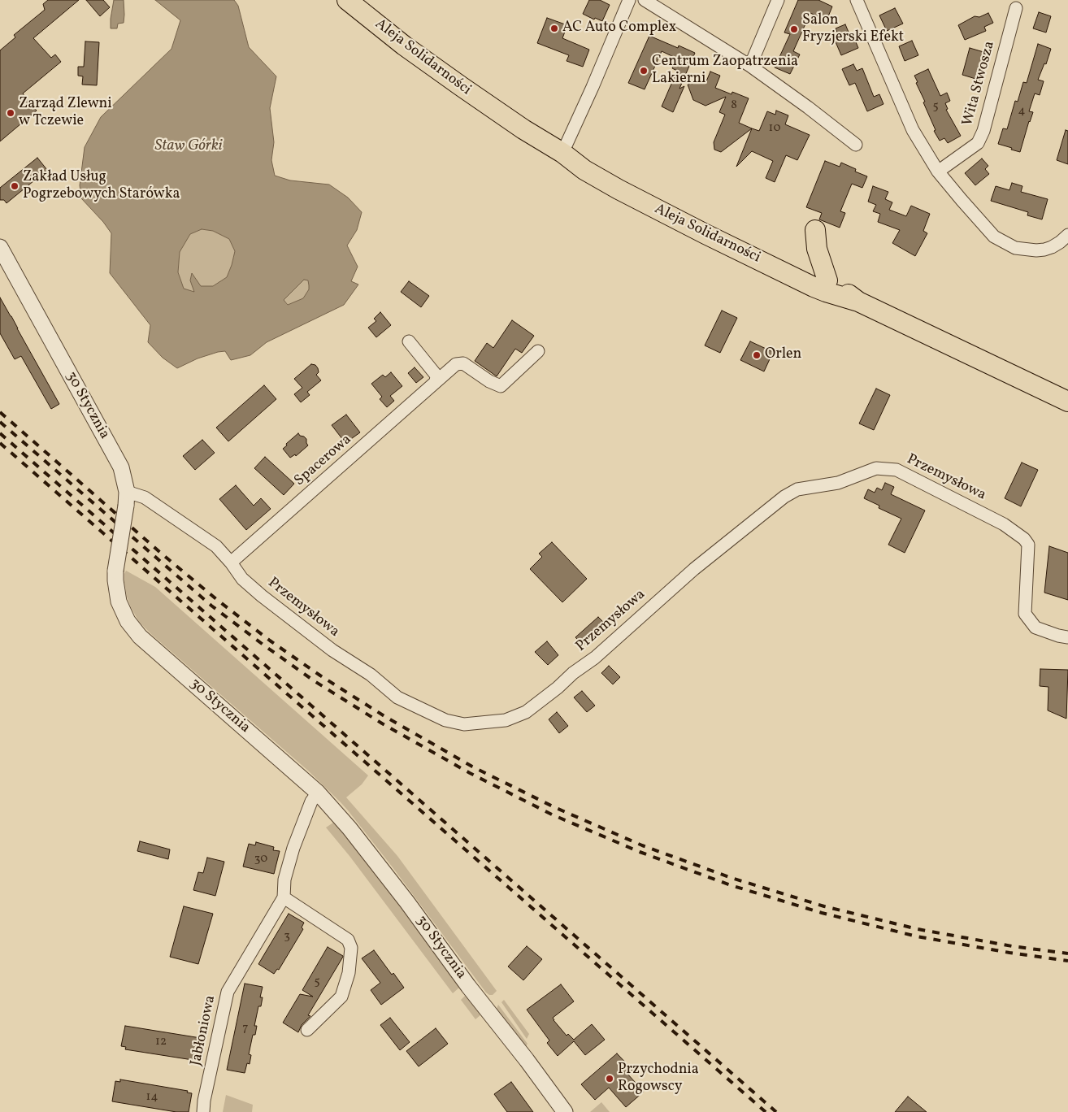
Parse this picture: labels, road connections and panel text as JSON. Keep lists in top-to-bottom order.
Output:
{
  "streets": {
    "main road": ["Aleja Solidarności"],
    "street": [
      "Wita Stwosza",
      "30 Stycznia",
      "Spacerowa",
      "Przemysłowa",
      "Jabłoniowa"
    ]
  },
  "crossings": [
    ["30 Stycznia", "Przemysłowa"],
    ["30 Stycznia", "Jabłoniowa"],
    ["Spacerowa", "Przemysłowa"]
  ],
  "water": ["Staw Górki"],
  "places": [
    "AC Auto Complex",
    "Salon Fryzjerski Efekt",
    "Centrum Zaopatrzenia Lakierni",
    "Zarząd Zlewni w Tczewie",
    "Zakład Usług Pogrzebowych Starówka",
    "Orlen",
    "Przychodnia Rogowscy"
  ],
  "house_numbers": [
    "8",
    "5",
    "4",
    "10",
    "30",
    "3",
    "5",
    "7",
    "12",
    "14"
  ]
}
